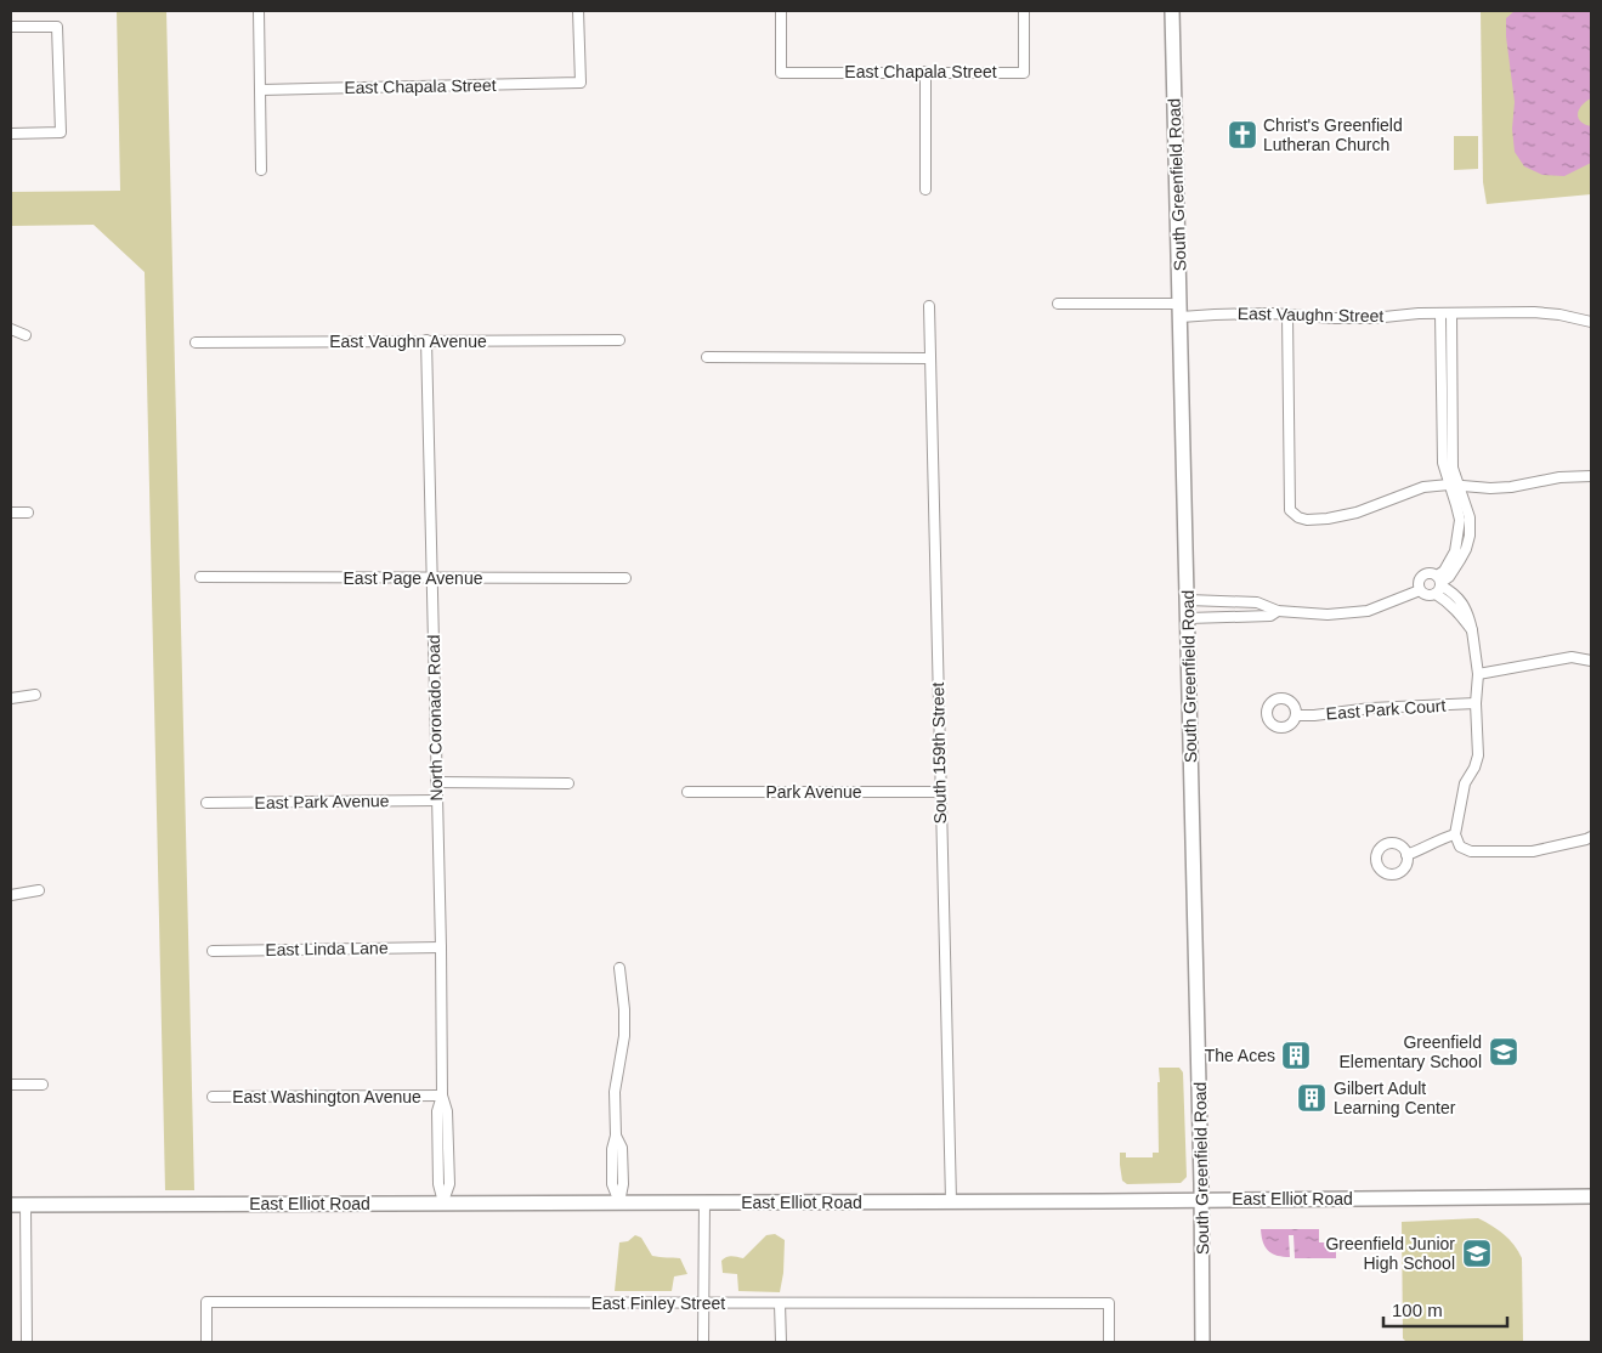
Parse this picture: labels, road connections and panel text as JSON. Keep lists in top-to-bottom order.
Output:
{
  "streets": {
    "main road": ["South Greenfield Road", "East Elliot Road"],
    "street": [
      "East Chapala Street",
      "East Vaughn Street",
      "East Vaughn Avenue",
      "East Page Avenue",
      "East Park Court",
      "North Coronado Road",
      "South 159th Street",
      "Park Avenue",
      "East Park Avenue",
      "East Linda Lane",
      "East Washington Avenue",
      "East Finley Street"
    ]
  },
  "crossings": [
    ["South Greenfield Road", "East Vaughn Street"],
    ["South Greenfield Road", "East Elliot Road"],
    ["East Vaughn Avenue", "North Coronado Road"],
    ["East Page Avenue", "North Coronado Road"],
    ["North Coronado Road", "East Park Avenue"],
    ["North Coronado Road", "East Linda Lane"],
    ["North Coronado Road", "East Washington Avenue"],
    ["North Coronado Road", "East Elliot Road"],
    ["South 159th Street", "Park Avenue"],
    ["South 159th Street", "East Elliot Road"]
  ],
  "places": {
    "church": ["Christ's Greenfield Lutheran Church"],
    "school or university": ["Greenfield Elementary School", "Greenfield Junior High School"],
    "building": ["The Aces", "Gilbert Adult Learning Center"]
  },
  "scale_bar": "100 m"
}
